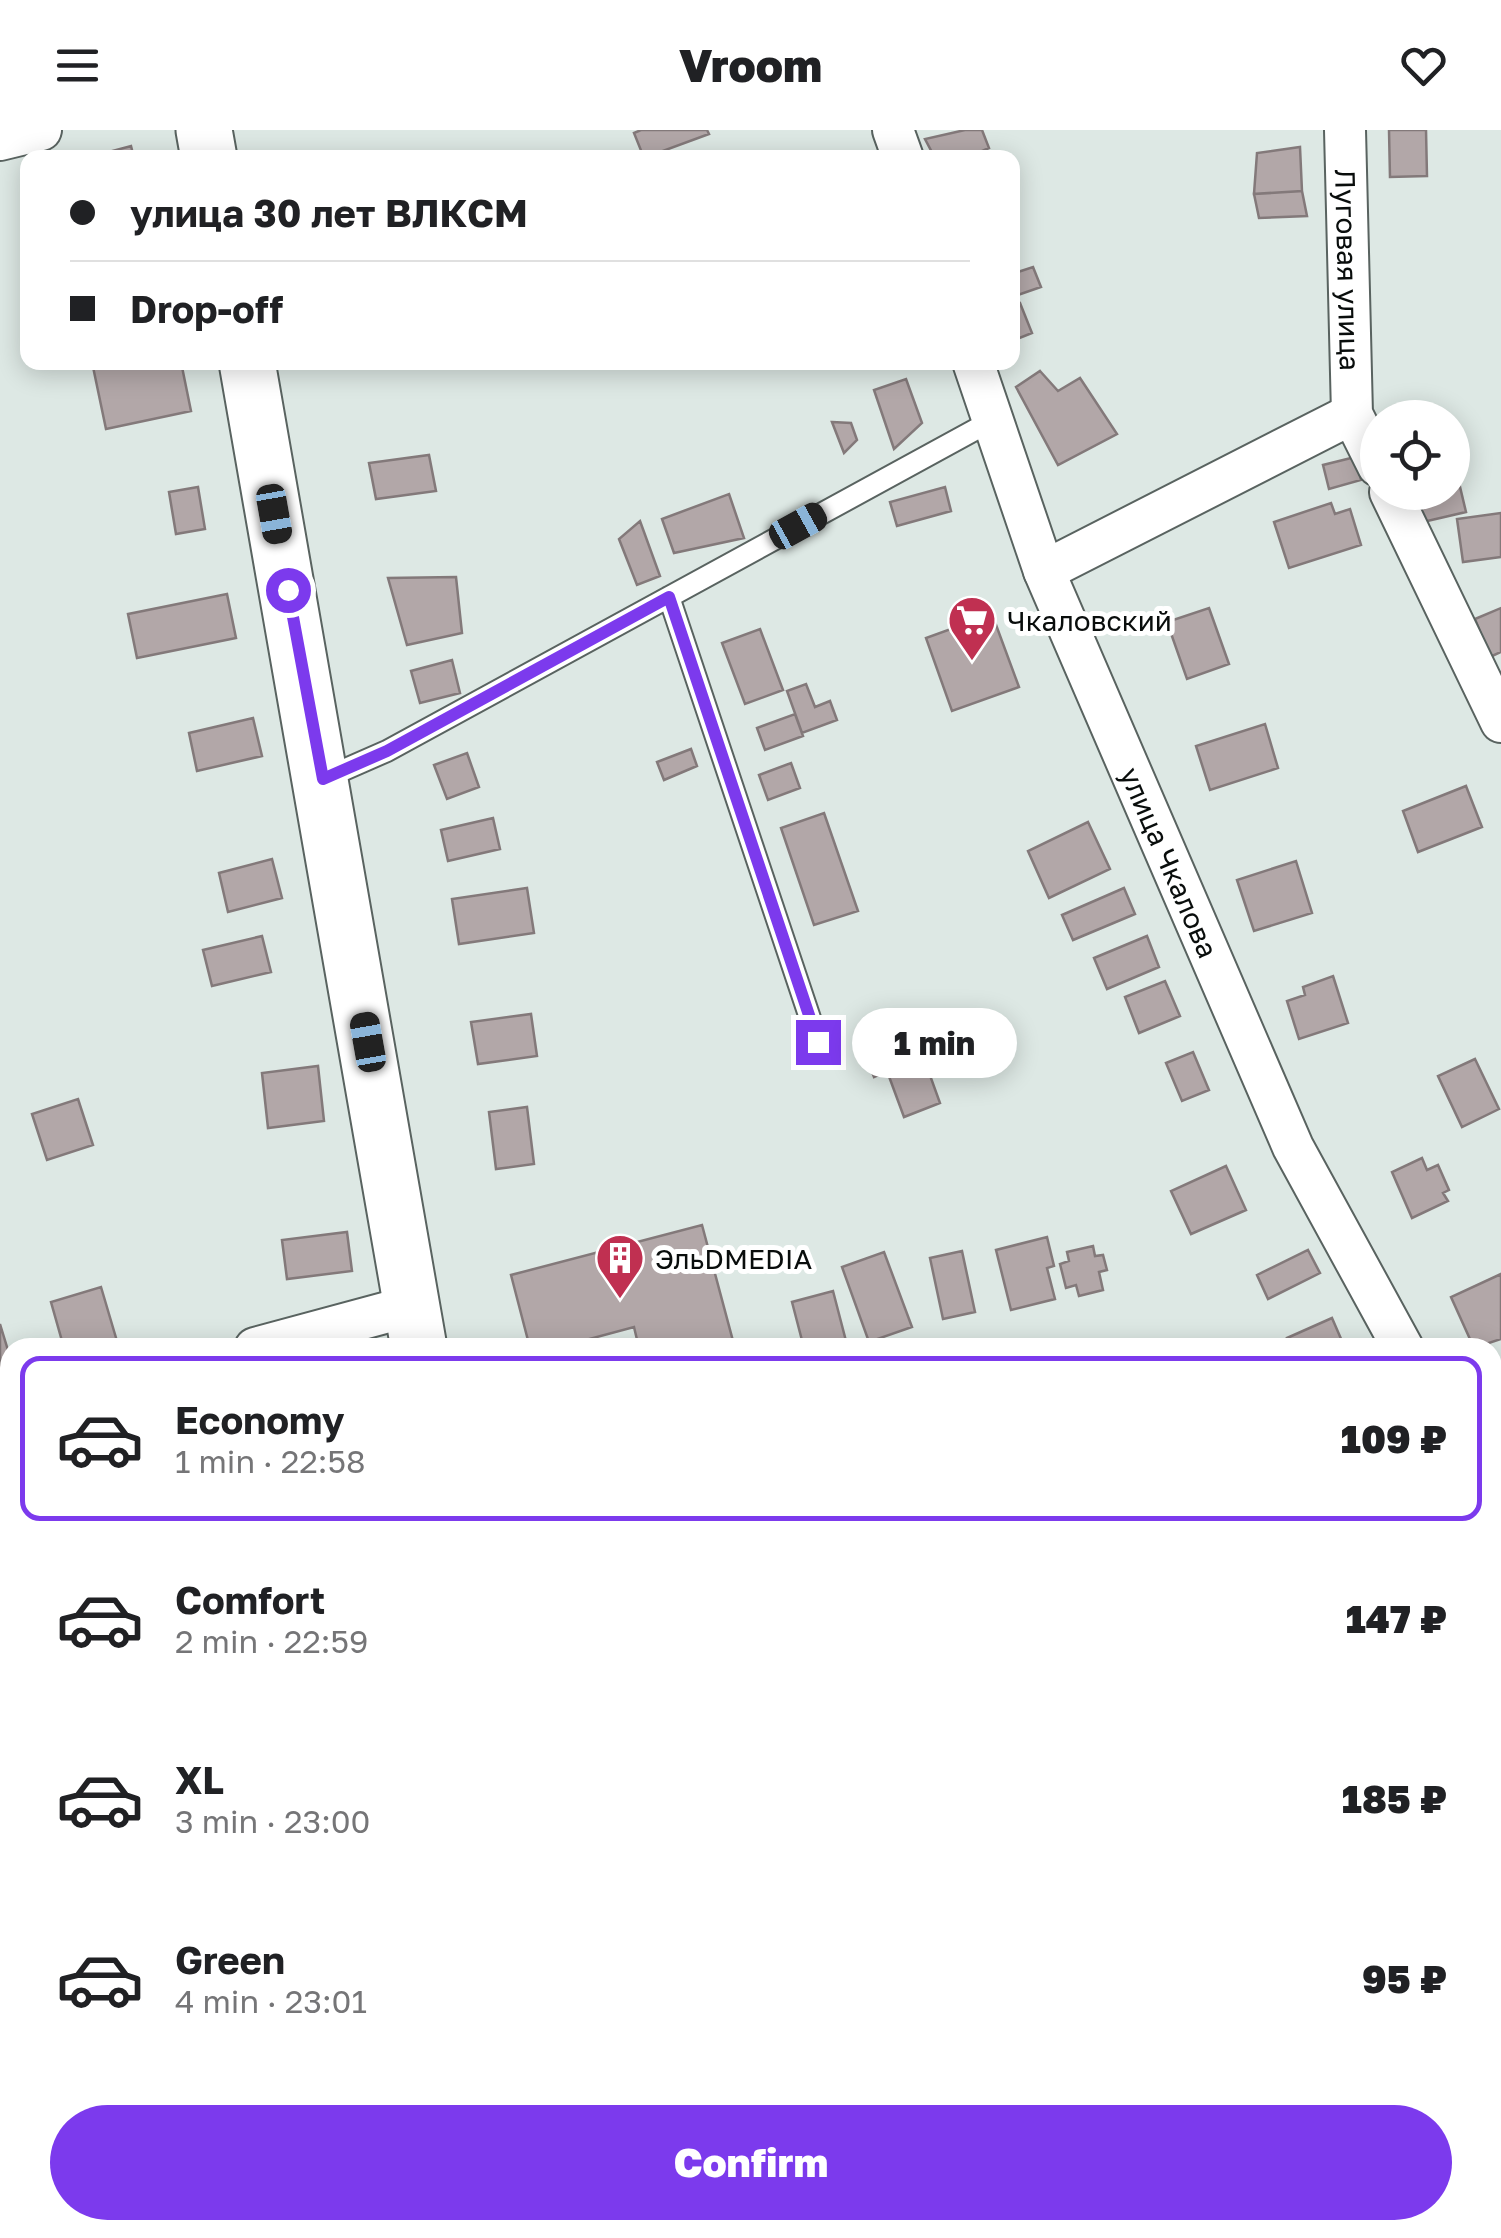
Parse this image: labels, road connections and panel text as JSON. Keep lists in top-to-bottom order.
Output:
{
  "streets": {
    "street": ["Луговая улица", "улица Чкалова"]
  },
  "places": {
    "supermarket": ["Чкаловский"],
    "building": ["ЭльDMEDIA"]
  },
  "page": {
    "header": "Vroom",
    "banner": ["улица 30 лет ВЛКСМ", "Drop-off"],
    "bubble": "1 min",
    "list": [
      {
        "name": "Economy",
        "note": "1 min · 22:58",
        "value": "109 ₽"
      },
      {
        "name": "Comfort",
        "note": "2 min · 22:59",
        "value": "147 ₽"
      },
      {
        "name": "XL",
        "note": "3 min · 23:00",
        "value": "185 ₽"
      },
      {
        "name": "Green",
        "note": "4 min · 23:01",
        "value": "95 ₽"
      }
    ],
    "buttons": "Confirm"
  }
}
